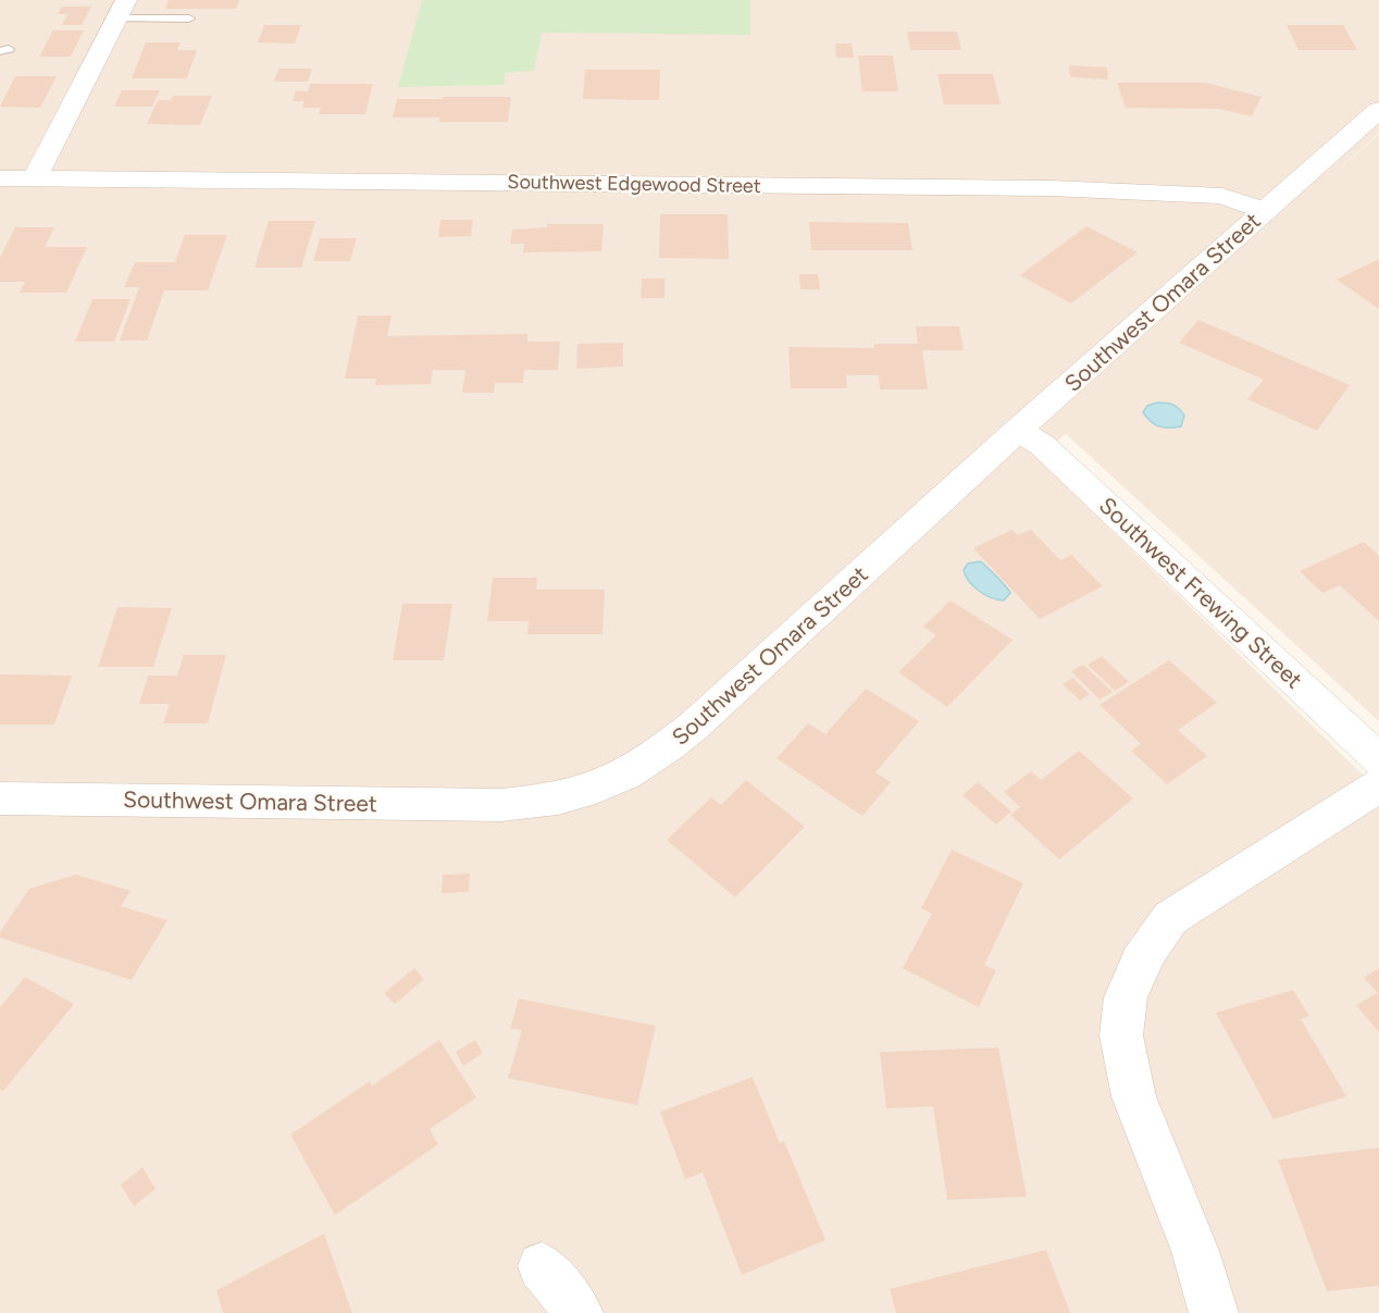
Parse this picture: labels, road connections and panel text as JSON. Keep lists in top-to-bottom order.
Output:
{
  "streets": {
    "street": ["Southwest Edgewood Street", "Southwest Omara Street", "Southwest Frewing Street"]
  },
  "crossings": [
    ["Southwest Edgewood Street", "Southwest Omara Street"],
    ["Southwest Omara Street", "Southwest Frewing Street"]
  ]
}
